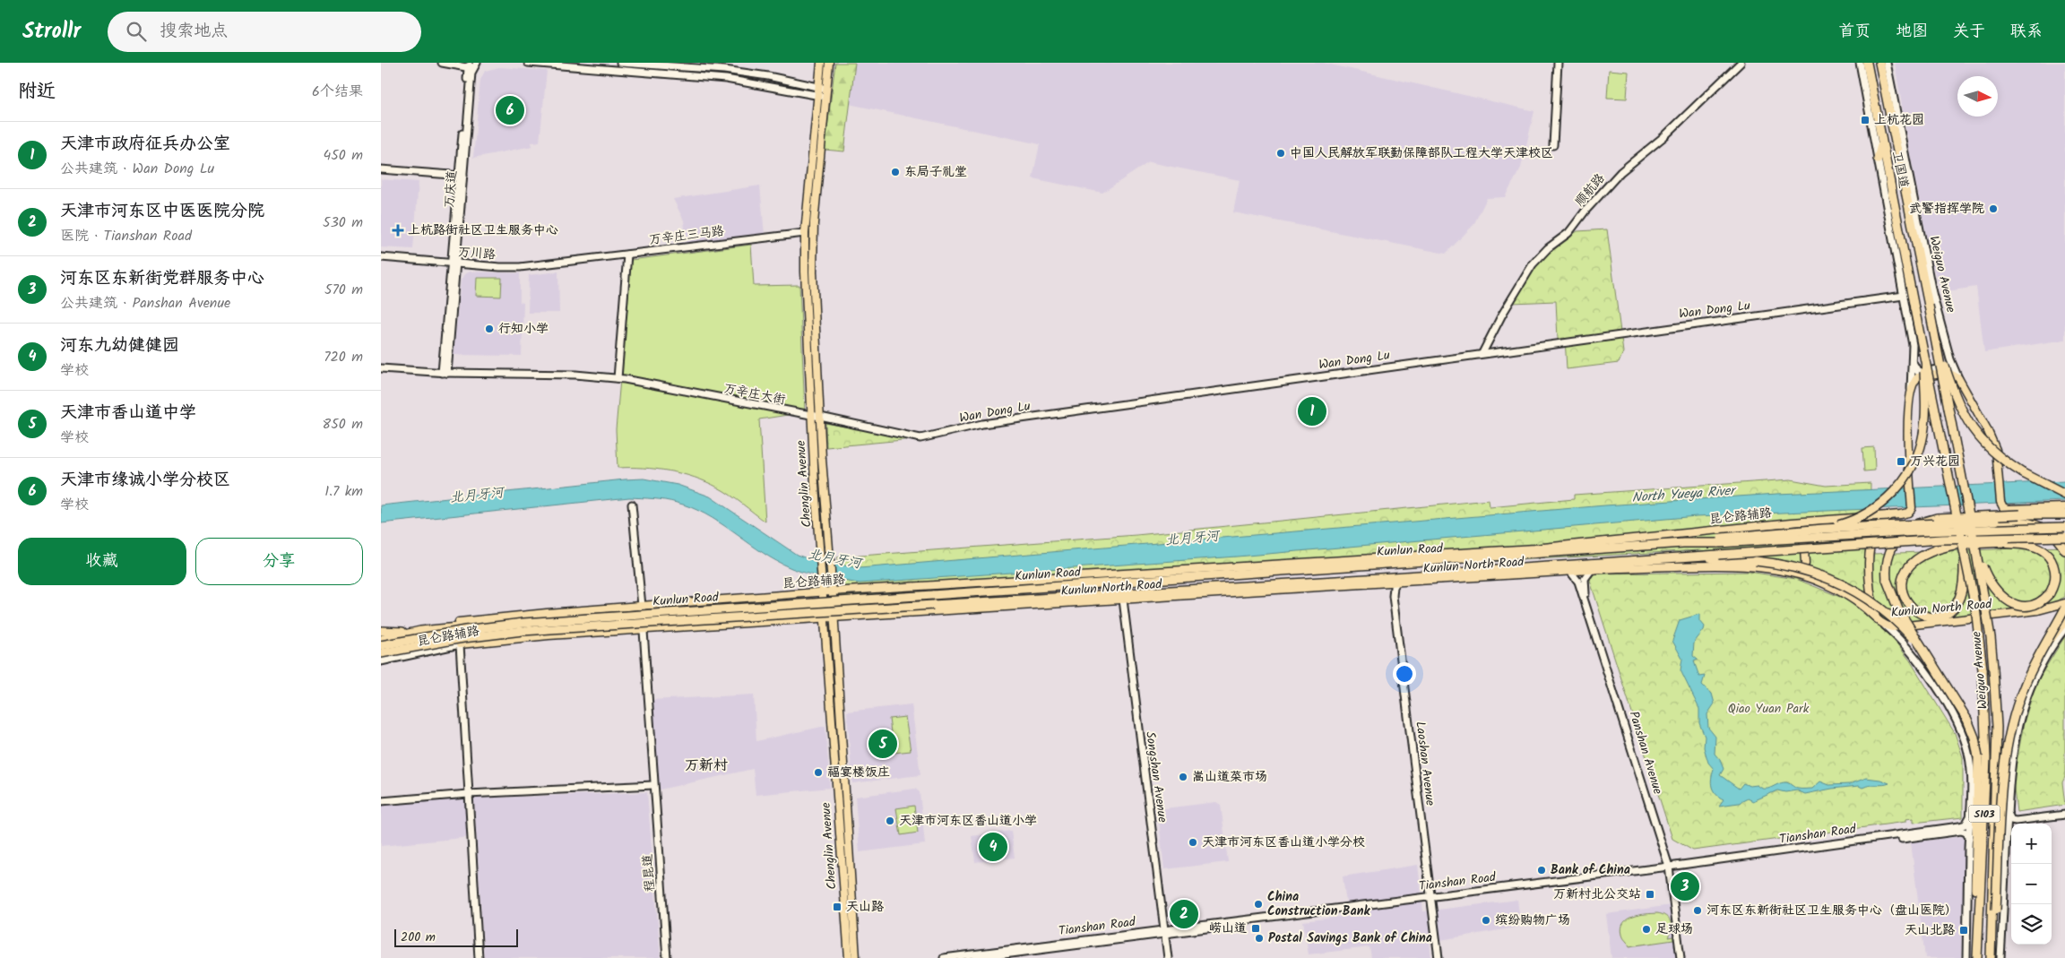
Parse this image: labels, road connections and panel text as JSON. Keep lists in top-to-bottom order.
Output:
{
  "streets": {
    "highway": [
      "卫国道",
      "Weiguo Avenue",
      "Kunlun Road",
      "S103"
    ],
    "main road": ["Chenglin Avenue", "昆仑路辅路", "Kunlun North Road"],
    "street": [
      "万庆道",
      "顺航路",
      "万辛庄三马路",
      "万川路",
      "Wan Dong Lu",
      "万辛庄大街",
      "Panshan Avenue",
      "Laoshan Avenue",
      "Songshan Avenue",
      "Tianshan Road",
      "程昆道"
    ]
  },
  "crossings": [
    ["卫国道", "Weiguo Avenue"],
    ["万庆道", "万川路"],
    ["万庆道", "万辛庄大街"],
    ["顺航路", "Wan Dong Lu"],
    ["万辛庄三马路", "万川路"],
    ["万辛庄三马路", "Chenglin Avenue"],
    ["Wan Dong Lu", "万辛庄大街"],
    ["Wan Dong Lu", "Chenglin Avenue"],
    ["万辛庄大街", "Chenglin Avenue"],
    ["Chenglin Avenue", "昆仑路辅路"],
    ["昆仑路辅路", "Kunlun Road"],
    ["昆仑路辅路", "Kunlun North Road"],
    ["昆仑路辅路", "Songshan Avenue"],
    ["昆仑路辅路", "程昆道"],
    ["Kunlun Road", "Panshan Avenue"],
    ["Kunlun North Road", "Panshan Avenue"],
    ["Kunlun North Road", "Laoshan Avenue"],
    ["Kunlun North Road", "Songshan Avenue"],
    ["Panshan Avenue", "Tianshan Road"],
    ["Laoshan Avenue", "Tianshan Road"],
    ["Songshan Avenue", "Tianshan Road"]
  ],
  "districts": ["万新村"],
  "water": ["North Yueya River", "北月牙河"],
  "parks": ["Qiao Yuan Park"],
  "places": {
    "transit": [
      "上杭花园",
      "万兴花园",
      "万新村北公交站",
      "天山路",
      "崂山道",
      "天山北路"
    ],
    "other": [
      "中国人民解放军联勤保障部队工程大学天津校区",
      "东局子礼堂",
      "武警指挥学院",
      "行知小学",
      "福宴楼饭庄",
      "嵩山道菜市场",
      "天津市河东区香山道小学",
      "天津市河东区香山道小学分校",
      "Bank of China",
      "China Construction Bank",
      "河东区东新街社区卫生服务中心（盘山医院）",
      "缤纷购物广场",
      "足球场",
      "Postal Savings Bank of China"
    ],
    "health": ["上杭路街社区卫生服务中心"]
  },
  "scale_bar": "200 m",
  "north": "right",
  "page": {
    "header": "Strollr",
    "search": "搜索地点",
    "nav": [
      "首页",
      "地图",
      "关于",
      "联系"
    ],
    "heading": ["附近", "6个结果"],
    "pins": [
      "6",
      "1",
      "5",
      "4",
      "3",
      "2"
    ],
    "list": [
      {
        "mark": "1",
        "name": "天津市政府征兵办公室",
        "note": "公共建筑 · Wan Dong Lu",
        "value": "450 m"
      },
      {
        "mark": "2",
        "name": "天津市河东区中医医院分院",
        "note": "医院 · Tianshan Road",
        "value": "530 m"
      },
      {
        "mark": "3",
        "name": "河东区东新街党群服务中心",
        "note": "公共建筑 · Panshan Avenue",
        "value": "570 m"
      },
      {
        "mark": "4",
        "name": "河东九幼健健园",
        "note": "学校",
        "value": "720 m"
      },
      {
        "mark": "5",
        "name": "天津市香山道中学",
        "note": "学校",
        "value": "850 m"
      },
      {
        "mark": "6",
        "name": "天津市缘诚小学分校区",
        "note": "学校",
        "value": "1.7 km"
      }
    ],
    "buttons": ["收藏", "分享"],
    "map_buttons": ["+", "−"],
    "scale": "200 m"
  }
}
